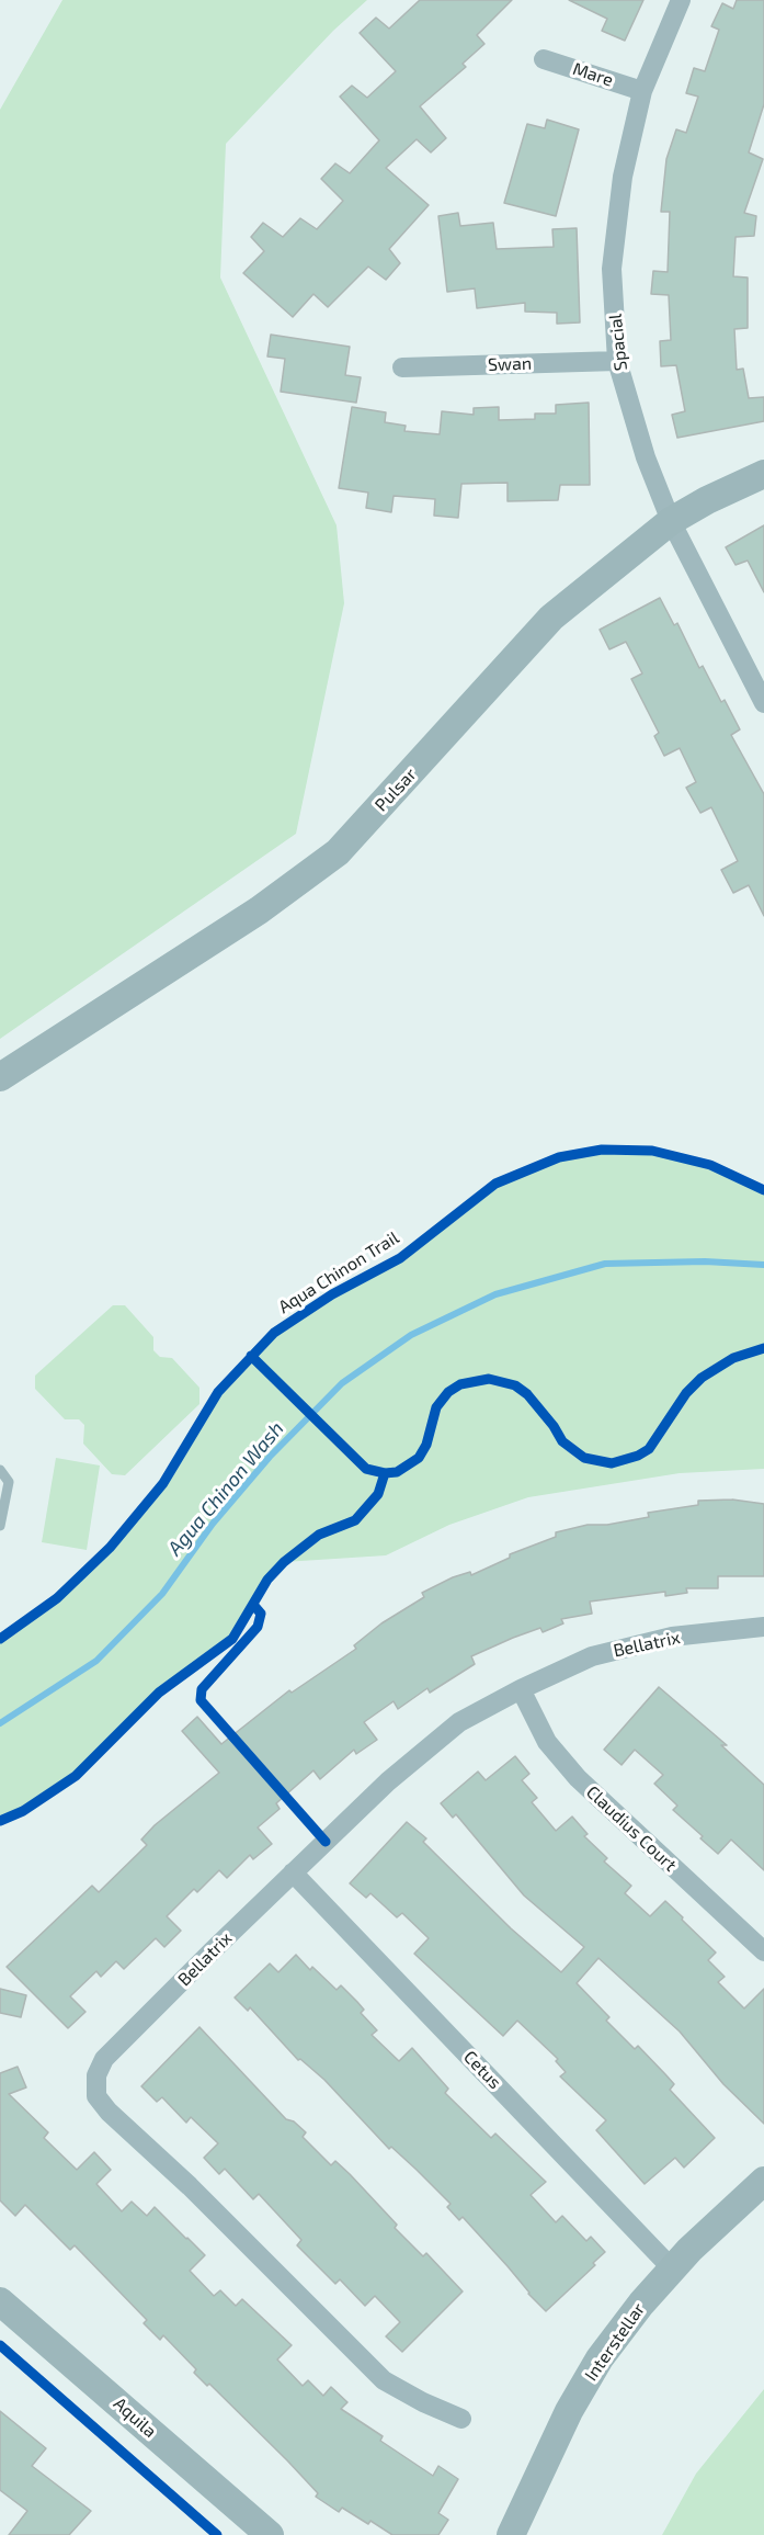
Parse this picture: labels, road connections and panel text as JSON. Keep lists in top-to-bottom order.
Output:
{
  "streets": {
    "street": [
      "Mare",
      "Spacial",
      "Swan",
      "Pulsar",
      "Bellatrix",
      "Claudius Court",
      "Cetus",
      "Interstellar",
      "Aquila"
    ],
    "cycle path": ["Aqua Chinon Trail"]
  },
  "crossings": [
    ["Mare", "Spacial"],
    ["Spacial", "Swan"],
    ["Spacial", "Pulsar"],
    ["Bellatrix", "Claudius Court"],
    ["Bellatrix", "Cetus"],
    ["Cetus", "Interstellar"]
  ],
  "water": ["Agua Chinon Wash"]
}
